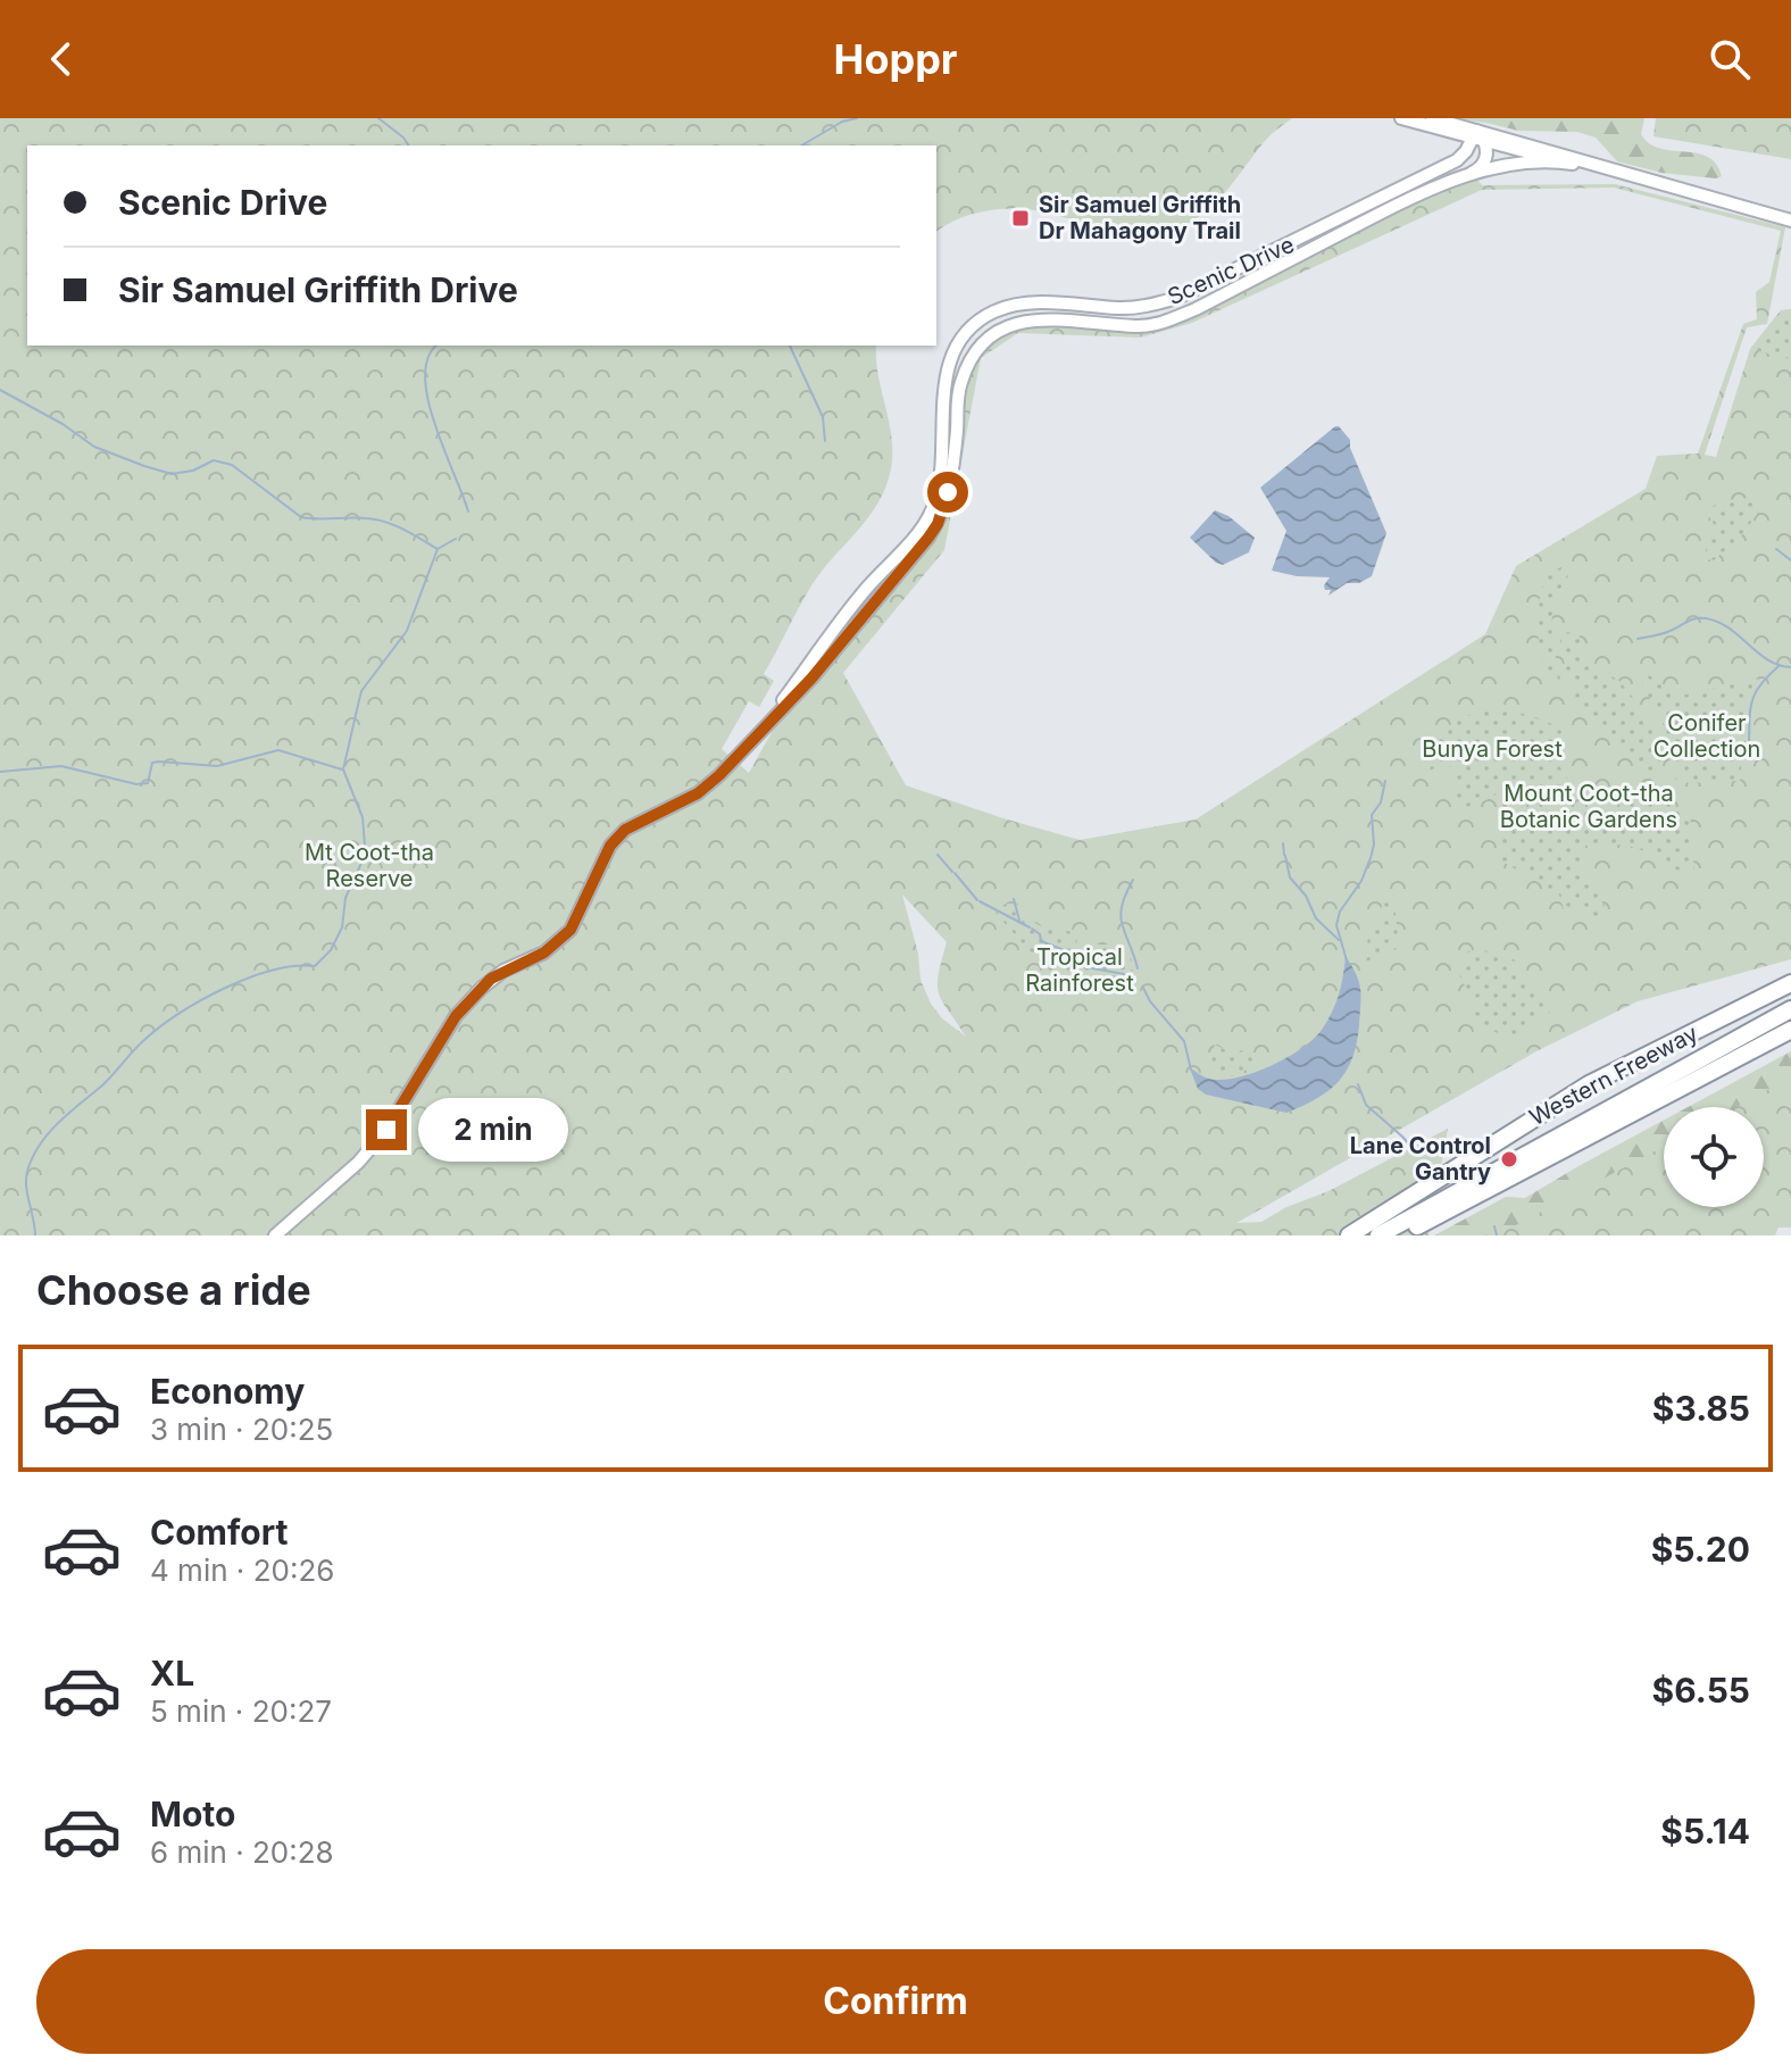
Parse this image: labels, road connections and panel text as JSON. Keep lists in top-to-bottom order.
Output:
{
  "streets": {
    "highway": ["Western Freeway"],
    "main road": ["Scenic Drive"]
  },
  "parks": [
    "Conifer Collection",
    "Bunya Forest",
    "Mount Coot-tha Botanic Gardens",
    "Mt Coot-tha Reserve",
    "Tropical Rainforest"
  ],
  "places": {
    "transit": ["Sir Samuel Griffith Dr Mahagony Trail"],
    "other": ["Lane Control Gantry"]
  },
  "page": {
    "header": "Hoppr",
    "banner": ["Scenic Drive", "Sir Samuel Griffith Drive"],
    "bubble": "2 min",
    "heading": "Choose a ride",
    "list": [
      {
        "name": "Economy",
        "note": "3 min · 20:25",
        "value": "$3.85"
      },
      {
        "name": "Comfort",
        "note": "4 min · 20:26",
        "value": "$5.20"
      },
      {
        "name": "XL",
        "note": "5 min · 20:27",
        "value": "$6.55"
      },
      {
        "name": "Moto",
        "note": "6 min · 20:28",
        "value": "$5.14"
      }
    ],
    "buttons": "Confirm"
  }
}
